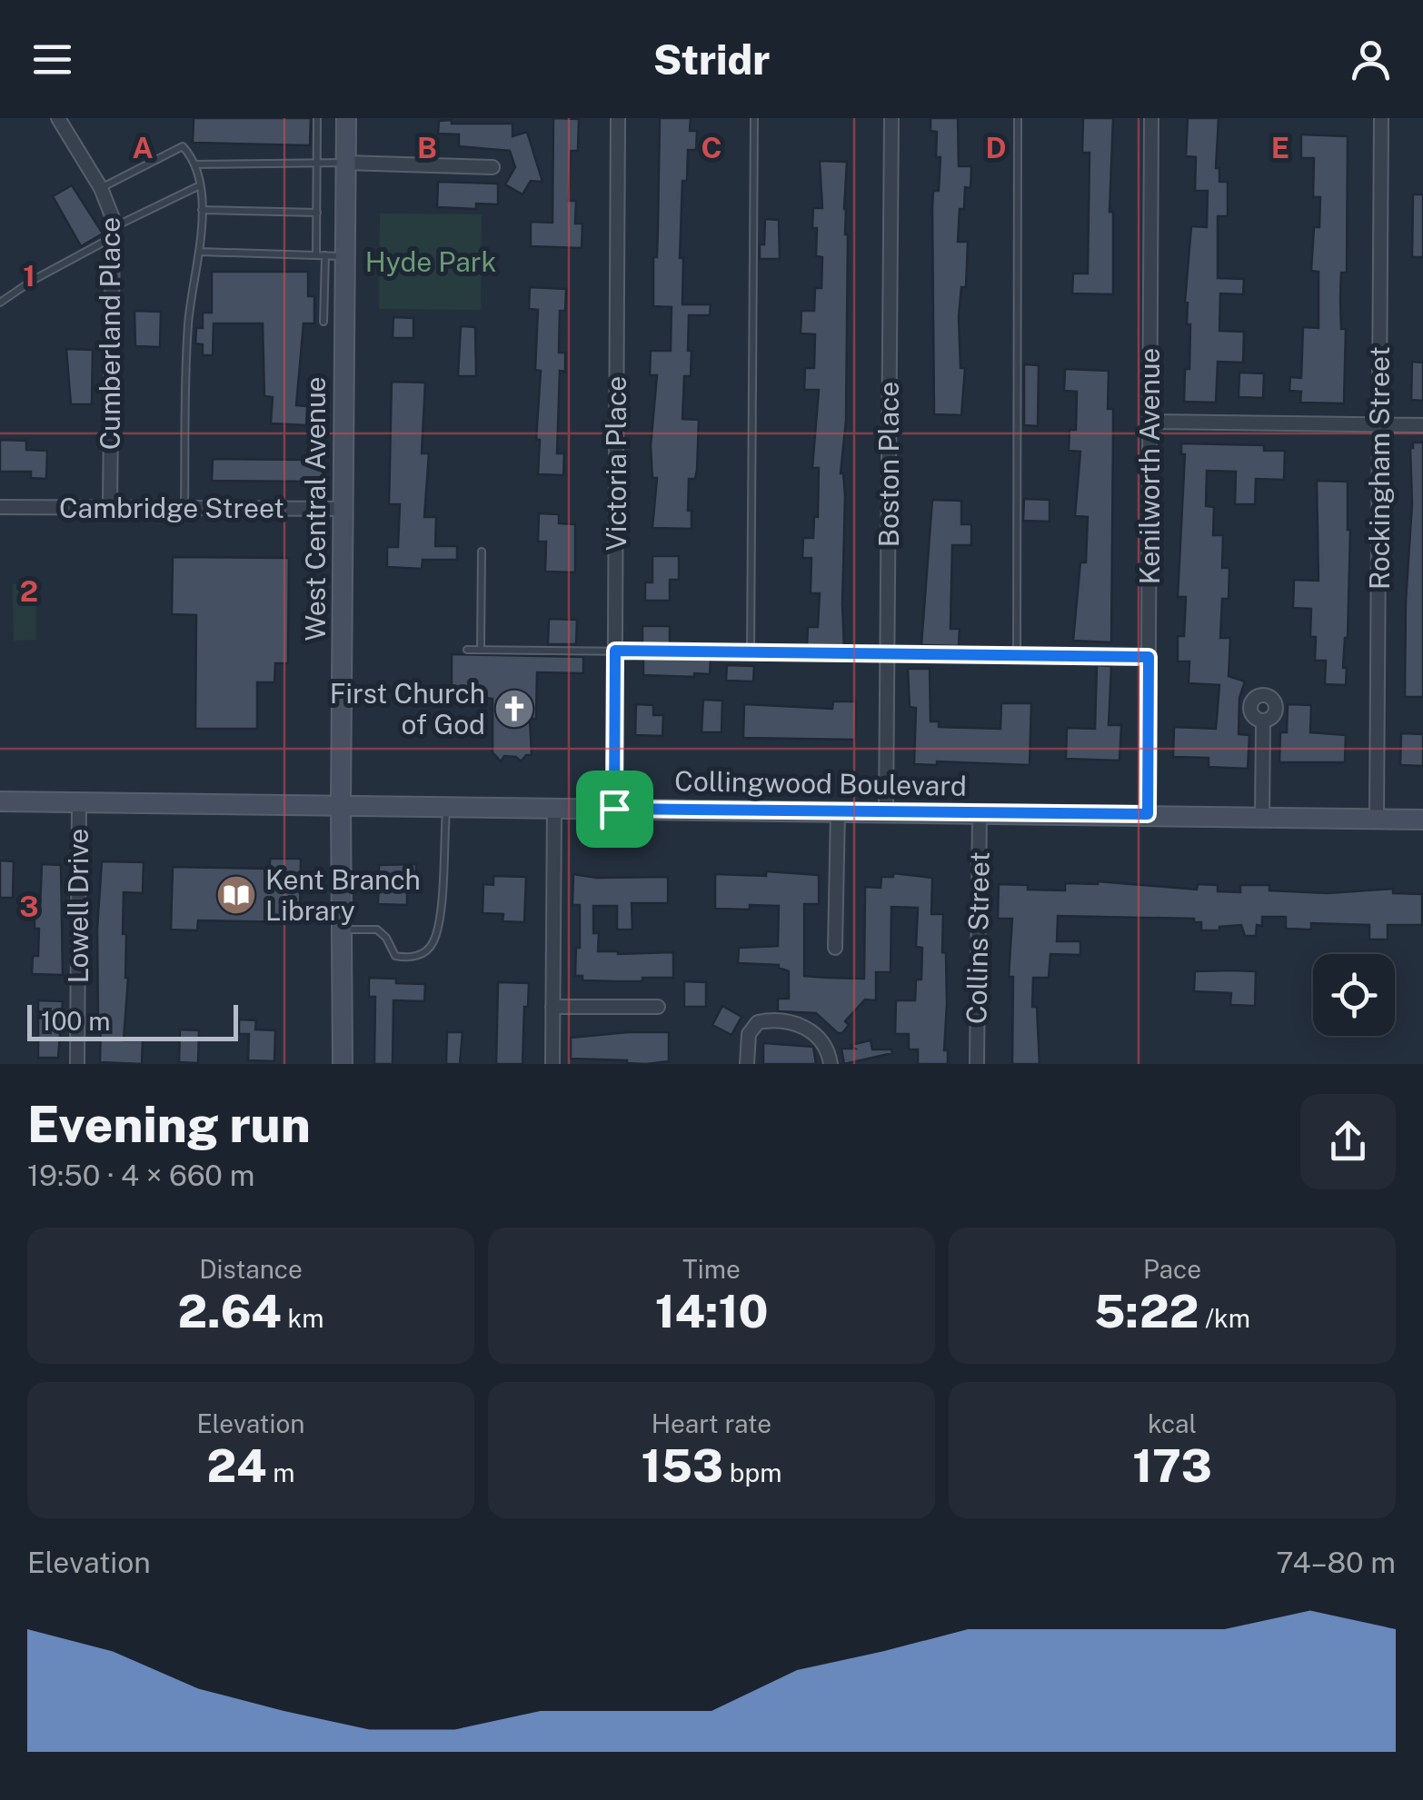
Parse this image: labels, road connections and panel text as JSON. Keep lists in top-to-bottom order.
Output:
{
  "streets": {
    "main road": ["West Central Avenue", "Collingwood Boulevard"],
    "street": [
      "Cumberland Place",
      "Victoria Place",
      "Boston Place",
      "Kenilworth Avenue",
      "Rockingham Street",
      "Cambridge Street",
      "Lowell Drive",
      "Collins Street"
    ]
  },
  "crossings": [
    ["Cumberland Place", "Cambridge Street"],
    ["Victoria Place", "Collingwood Boulevard"],
    ["Boston Place", "Collingwood Boulevard"],
    ["Kenilworth Avenue", "Collingwood Boulevard"],
    ["Rockingham Street", "Collingwood Boulevard"],
    ["Cambridge Street", "West Central Avenue"],
    ["West Central Avenue", "Collingwood Boulevard"],
    ["Collingwood Boulevard", "Lowell Drive"],
    ["Collingwood Boulevard", "Collins Street"]
  ],
  "parks": ["Hyde Park"],
  "places": {
    "church": ["First Church of God"],
    "library": ["Kent Branch Library"]
  },
  "scale_bar": "100 m",
  "page": {
    "header": "Stridr",
    "scale": "100 m",
    "heading": ["Evening run", "19:50 · 4 × 660 m"],
    "stats": [
      ["Distance", "2.64 km"],
      ["Time", "14:10"],
      ["Pace", "5:22 /km"],
      ["Elevation", "24 m"],
      ["Heart rate", "153 bpm"],
      ["kcal", "173"]
    ],
    "chart": ["Elevation", "74–80 m"]
  },
  "grid": {
    "columns": [
      "A",
      "B",
      "C",
      "D",
      "E"
    ],
    "rows": ["1", "2", "3"]
  }
}
